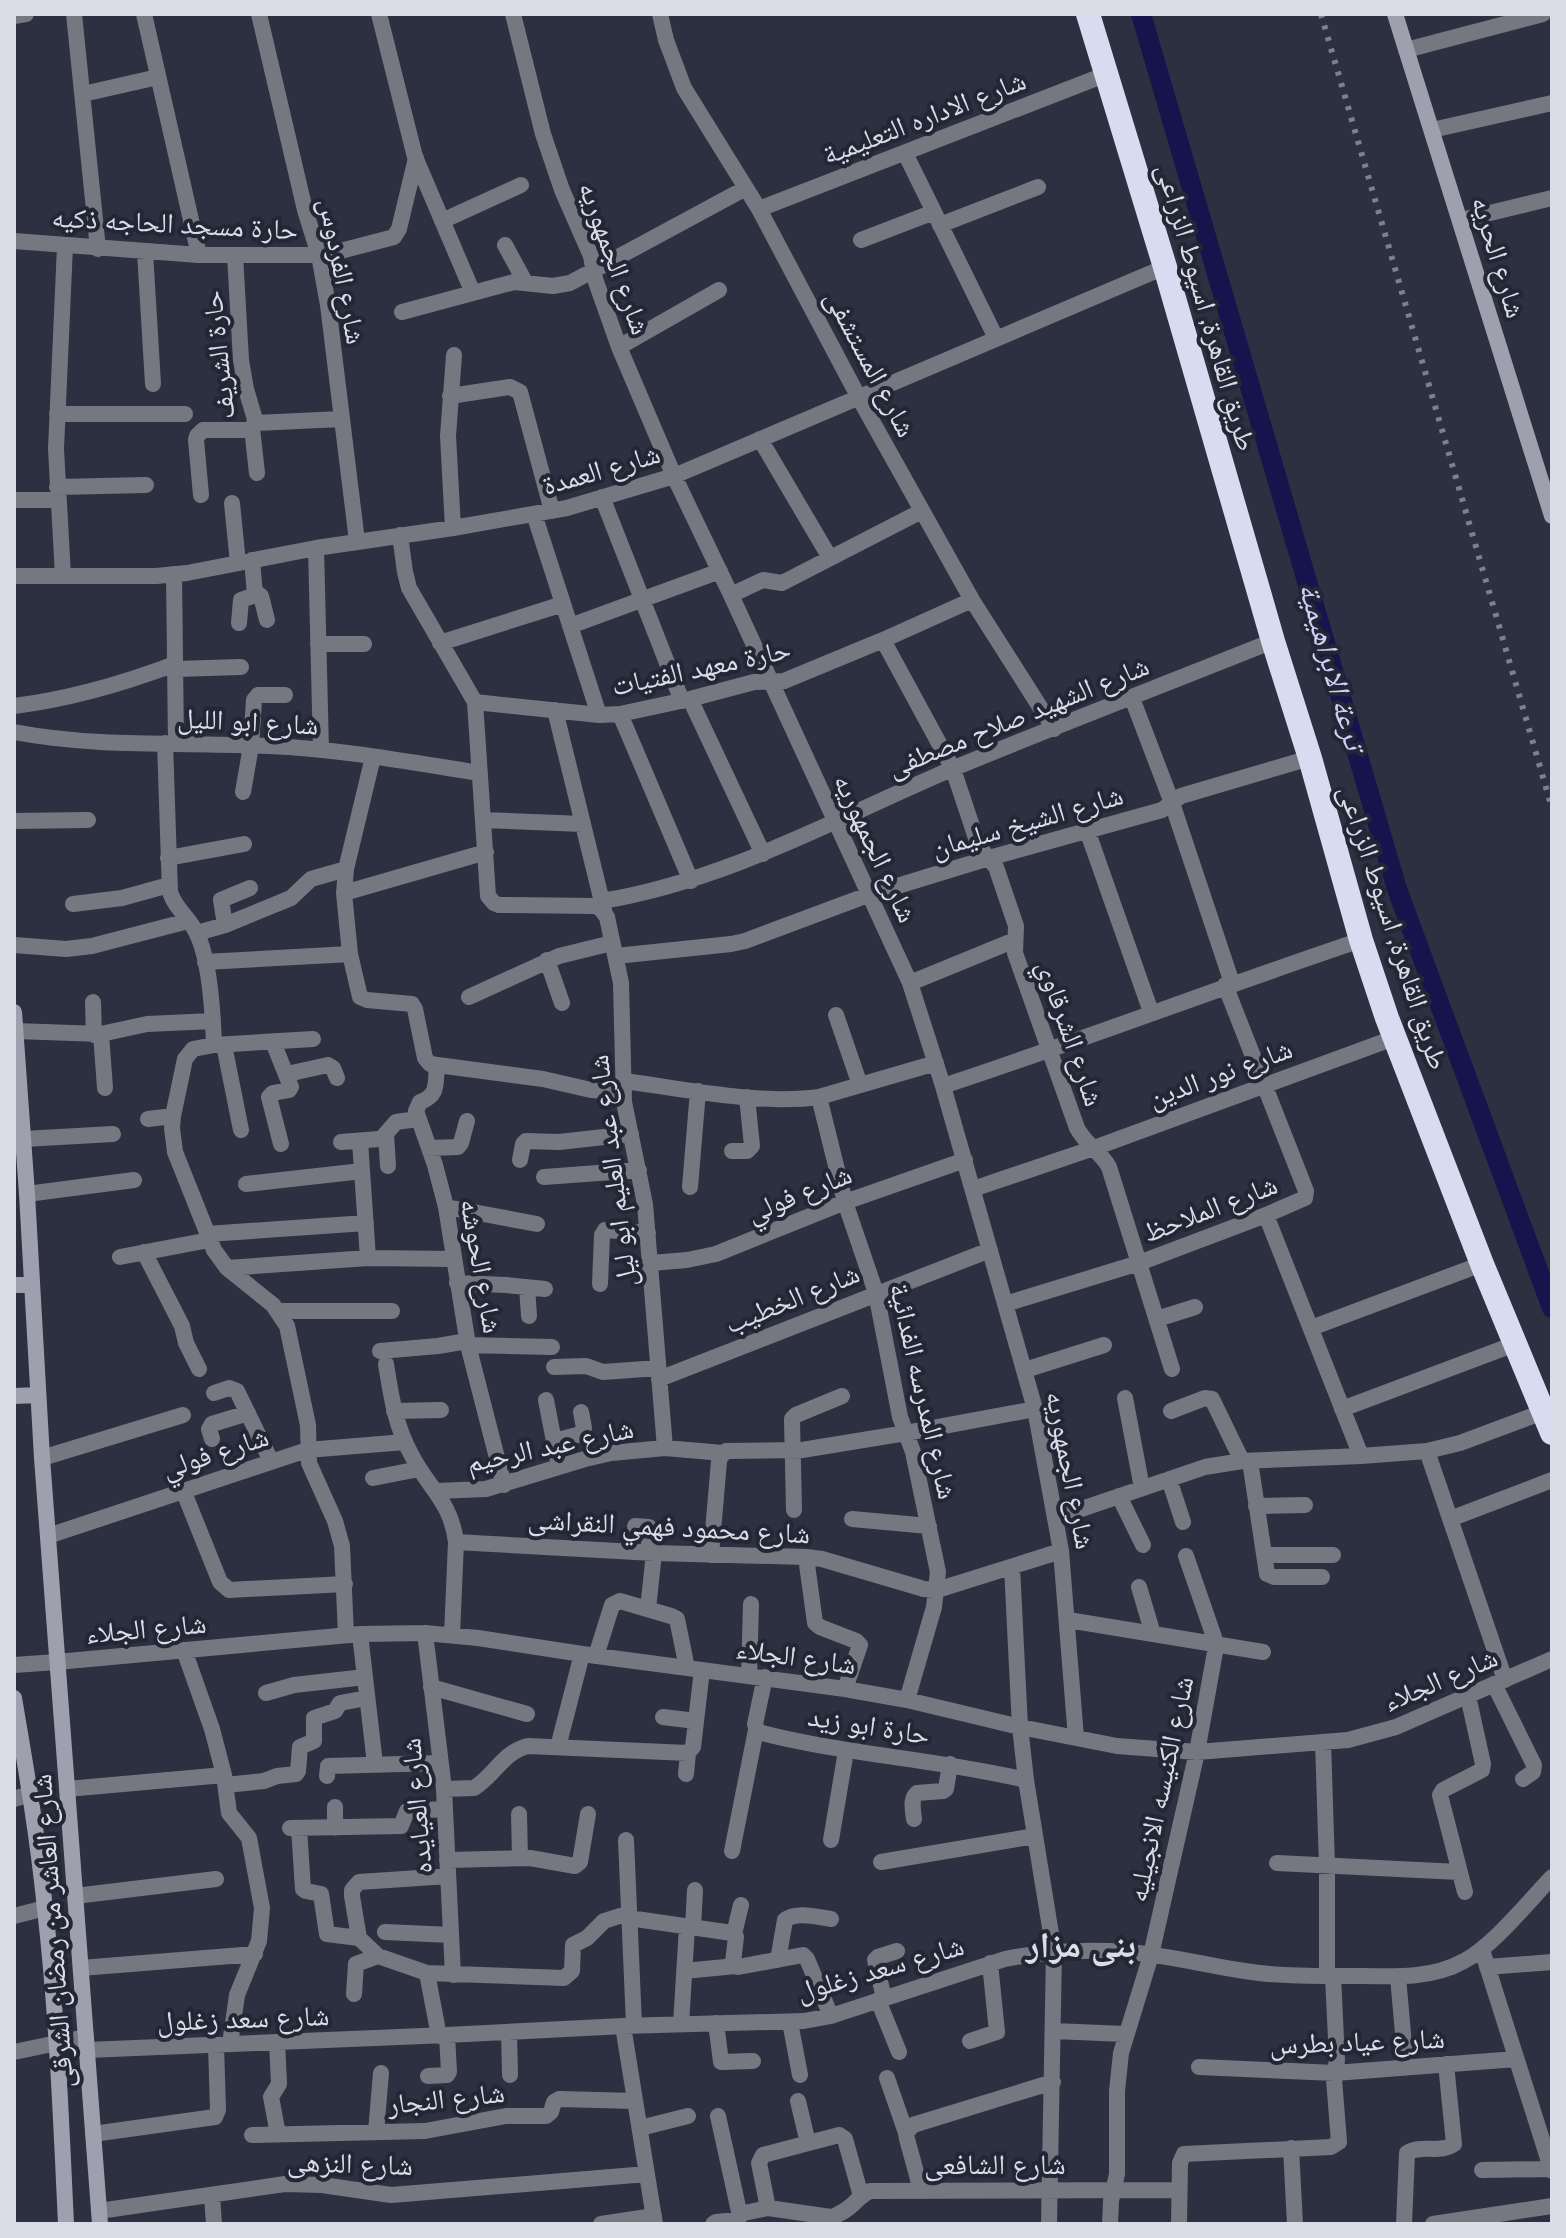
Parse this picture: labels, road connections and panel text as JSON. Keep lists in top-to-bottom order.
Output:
{
  "streets": {
    "highway": ["طريق القاهرة, اسيوط الزراعى"],
    "street": [
      "شارع الاداره التعليمية",
      "حارة مسجد الحاجه ذكيه",
      "شارع الحريه",
      "شارع الجمهوريه",
      "شارع الفردوس",
      "حارة الشريف",
      "شارع المستشفى",
      "شارع العمدة",
      "حارة معهد الفتيات",
      "شارع الشهيد صلاح مصطفى",
      "شارع ابو الليل",
      "شارع الشيخ سليمان",
      "شارع الشرقاوي",
      "شارع نور الدين",
      "شارع عبد العليم ابو ليل",
      "شارع فولي",
      "شارع الملاحظ",
      "شارع الحوشه",
      "شارع الخطيب",
      "شارع المدرسه الفدائية",
      "شارع عبد الرحيم",
      "شارع محمود فهمي النقراشى",
      "شارع الجلاء",
      "حارة ابو زيد",
      "شارع الكنيسه الانجيليه",
      "شارع العيايده",
      "شارع العاشر من رمضان الشرقى",
      "شارع سعد زغلول",
      "شارع عياد بطرس",
      "شارع النجار",
      "شارع النزهى",
      "شارع الشافعى"
    ]
  },
  "crossings": [
    ["شارع الاداره التعليمية", "طريق القاهرة, اسيوط الزراعى"],
    ["شارع الاداره التعليمية", "شارع المستشفى"],
    ["حارة مسجد الحاجه ذكيه", "شارع الفردوس"],
    ["حارة مسجد الحاجه ذكيه", "حارة الشريف"],
    ["شارع الجمهوريه", "شارع العمدة"],
    ["شارع الجمهوريه", "حارة معهد الفتيات"],
    ["شارع الجمهوريه", "شارع الشهيد صلاح مصطفى"],
    ["شارع الجمهوريه", "شارع الشيخ سليمان"],
    ["شارع الجمهوريه", "شارع نور الدين"],
    ["شارع الجمهوريه", "شارع فولي"],
    ["شارع الجمهوريه", "شارع الملاحظ"],
    ["شارع الجمهوريه", "شارع الخطيب"],
    ["شارع الجمهوريه", "شارع عبد الرحيم"],
    ["شارع الجمهوريه", "شارع محمود فهمي النقراشى"],
    ["شارع الجمهوريه", "شارع الجلاء"],
    ["شارع الفردوس", "شارع العمدة"],
    ["طريق القاهرة, اسيوط الزراعى", "شارع العمدة"],
    ["طريق القاهرة, اسيوط الزراعى", "شارع الشهيد صلاح مصطفى"],
    ["طريق القاهرة, اسيوط الزراعى", "شارع الشيخ سليمان"],
    ["طريق القاهرة, اسيوط الزراعى", "شارع نور الدين"],
    ["شارع المستشفى", "شارع العمدة"],
    ["شارع المستشفى", "حارة معهد الفتيات"],
    ["شارع المستشفى", "شارع الشهيد صلاح مصطفى"],
    ["حارة معهد الفتيات", "شارع الشرقاوي"],
    ["حارة معهد الفتيات", "شارع عبد العليم ابو ليل"],
    ["شارع الشهيد صلاح مصطفى", "شارع الشرقاوي"],
    ["شارع الشهيد صلاح مصطفى", "شارع عبد العليم ابو ليل"],
    ["شارع الشهيد صلاح مصطفى", "شارع الملاحظ"],
    ["شارع الشيخ سليمان", "شارع الشرقاوي"],
    ["شارع الشيخ سليمان", "شارع عبد العليم ابو ليل"],
    ["شارع الشيخ سليمان", "شارع الملاحظ"],
    ["شارع الشرقاوي", "شارع نور الدين"],
    ["شارع الشرقاوي", "شارع الملاحظ"],
    ["شارع نور الدين", "شارع الملاحظ"],
    ["شارع عبد العليم ابو ليل", "شارع فولي"],
    ["شارع عبد العليم ابو ليل", "شارع الخطيب"],
    ["شارع عبد العليم ابو ليل", "شارع عبد الرحيم"],
    ["شارع فولي", "شارع المدرسه الفدائية"],
    ["شارع فولي", "شارع العاشر من رمضان الشرقى"],
    ["شارع الحوشه", "شارع عبد الرحيم"],
    ["شارع الخطيب", "شارع المدرسه الفدائية"],
    ["شارع المدرسه الفدائية", "شارع عبد الرحيم"],
    ["شارع المدرسه الفدائية", "شارع محمود فهمي النقراشى"],
    ["شارع المدرسه الفدائية", "شارع الجلاء"],
    ["شارع الجلاء", "شارع الكنيسه الانجيليه"],
    ["شارع الجلاء", "شارع العيايده"],
    ["شارع الجلاء", "شارع العاشر من رمضان الشرقى"],
    ["شارع الكنيسه الانجيليه", "شارع سعد زغلول"],
    ["شارع الكنيسه الانجيليه", "شارع الشافعى"],
    ["شارع العاشر من رمضان الشرقى", "شارع سعد زغلول"],
    ["شارع العاشر من رمضان الشرقى", "شارع النزهى"]
  ],
  "districts": ["بنى مزار"],
  "water": ["ترعة الابراهيمية"]
}
